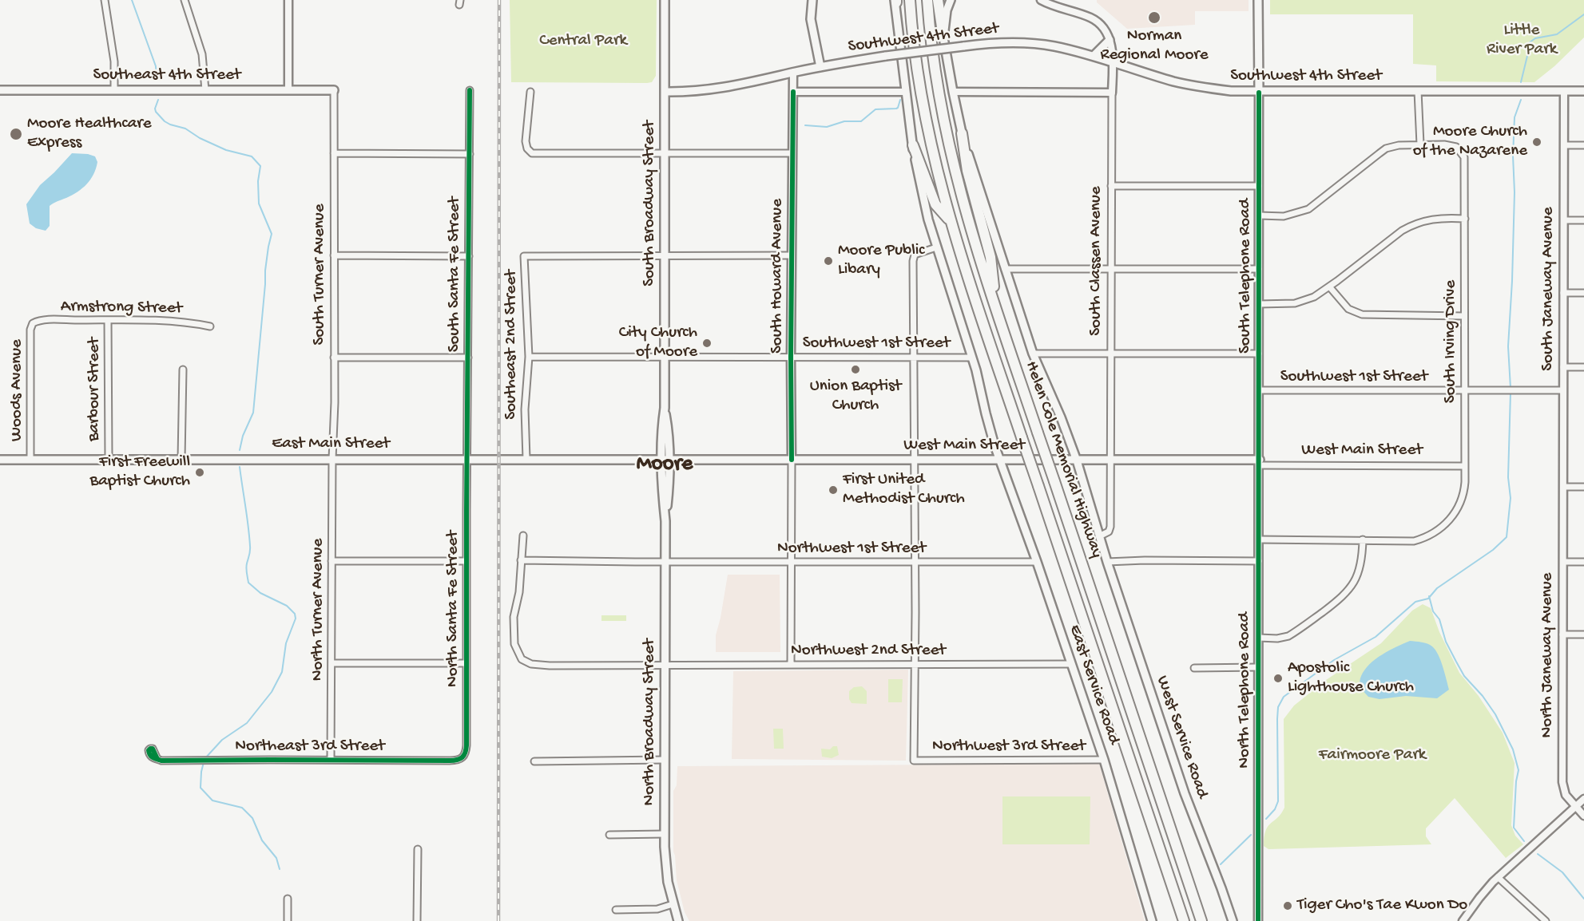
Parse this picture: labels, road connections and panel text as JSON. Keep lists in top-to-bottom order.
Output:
{
  "streets": {
    "highway": ["Helen Cole Memorial Highway"],
    "main road": [
      "Southwest 4th Street",
      "Southeast 4th Street",
      "South Broadway Street",
      "South Telephone Road",
      "East Main Street",
      "West Main Street",
      "East Service Road",
      "North Broadway Street",
      "West Service Road"
    ],
    "street": [
      "South Classen Avenue",
      "South Turner Avenue",
      "South Santa Fe Street",
      "South Howard Avenue",
      "South Janeway Avenue",
      "Armstrong Street",
      "South Irving Drive",
      "Southwest 1st Street",
      "Southeast 2nd Street",
      "Barbour Street",
      "Woods Avenue",
      "Northwest 1st Street",
      "North Santa Fe Street",
      "North Turner Avenue",
      "Northwest 2nd Street",
      "North Janeway Avenue",
      "North Telephone Road",
      "Northeast 3rd Street",
      "Northwest 3rd Street"
    ]
  },
  "crossings": [
    ["Southwest 4th Street", "South Broadway Street"],
    ["Southwest 4th Street", "South Classen Avenue"],
    ["Southwest 4th Street", "South Howard Avenue"],
    ["Southwest 4th Street", "South Telephone Road"],
    ["Southwest 4th Street", "South Janeway Avenue"],
    ["Southeast 4th Street", "South Turner Avenue"],
    ["South Broadway Street", "Southwest 1st Street"],
    ["South Broadway Street", "Southeast 2nd Street"],
    ["South Broadway Street", "East Main Street"],
    ["South Broadway Street", "West Main Street"],
    ["South Broadway Street", "North Broadway Street"],
    ["South Classen Avenue", "West Main Street"],
    ["South Classen Avenue", "West Service Road"],
    ["South Turner Avenue", "East Main Street"],
    ["South Turner Avenue", "North Turner Avenue"],
    ["South Santa Fe Street", "East Main Street"],
    ["South Santa Fe Street", "North Santa Fe Street"],
    ["South Howard Avenue", "Southwest 1st Street"],
    ["South Howard Avenue", "West Main Street"],
    ["South Telephone Road", "Southwest 1st Street"],
    ["South Telephone Road", "West Main Street"],
    ["South Telephone Road", "North Telephone Road"],
    ["South Janeway Avenue", "Southwest 1st Street"],
    ["South Janeway Avenue", "North Janeway Avenue"],
    ["Armstrong Street", "Barbour Street"],
    ["Armstrong Street", "Woods Avenue"],
    ["South Irving Drive", "Southwest 1st Street"],
    ["South Irving Drive", "West Main Street"],
    ["Southwest 1st Street", "Southeast 2nd Street"],
    ["Southwest 1st Street", "East Service Road"],
    ["Southeast 2nd Street", "East Main Street"],
    ["Barbour Street", "East Main Street"],
    ["Woods Avenue", "East Main Street"],
    ["East Main Street", "West Main Street"],
    ["East Main Street", "North Santa Fe Street"],
    ["East Main Street", "North Turner Avenue"],
    ["East Main Street", "North Broadway Street"],
    ["West Main Street", "East Service Road"],
    ["West Main Street", "North Telephone Road"],
    ["West Main Street", "North Broadway Street"],
    ["West Main Street", "West Service Road"],
    ["Northwest 1st Street", "Northwest 2nd Street"],
    ["Northwest 1st Street", "East Service Road"],
    ["Northwest 1st Street", "North Broadway Street"],
    ["North Santa Fe Street", "Northeast 3rd Street"],
    ["North Turner Avenue", "Northeast 3rd Street"],
    ["Northwest 2nd Street", "East Service Road"],
    ["Northwest 2nd Street", "North Broadway Street"],
    ["Northwest 2nd Street", "Northwest 3rd Street"],
    ["East Service Road", "Northwest 3rd Street"]
  ],
  "districts": ["Moore"],
  "parks": ["Little River Park", "Central Park", "Fairmoore Park"],
  "places": [
    "Norman Regional Moore",
    "Moore Healthcare Express",
    "Moore Church of the Nazarene",
    "Moore Public Libary",
    "City Church of Moore",
    "Union Baptist Church",
    "First Freewill Baptist Church",
    "First United Methodist Church",
    "Apostolic Lighthouse Church",
    "Tiger Cho's Tae Kwon Do"
  ]
}
